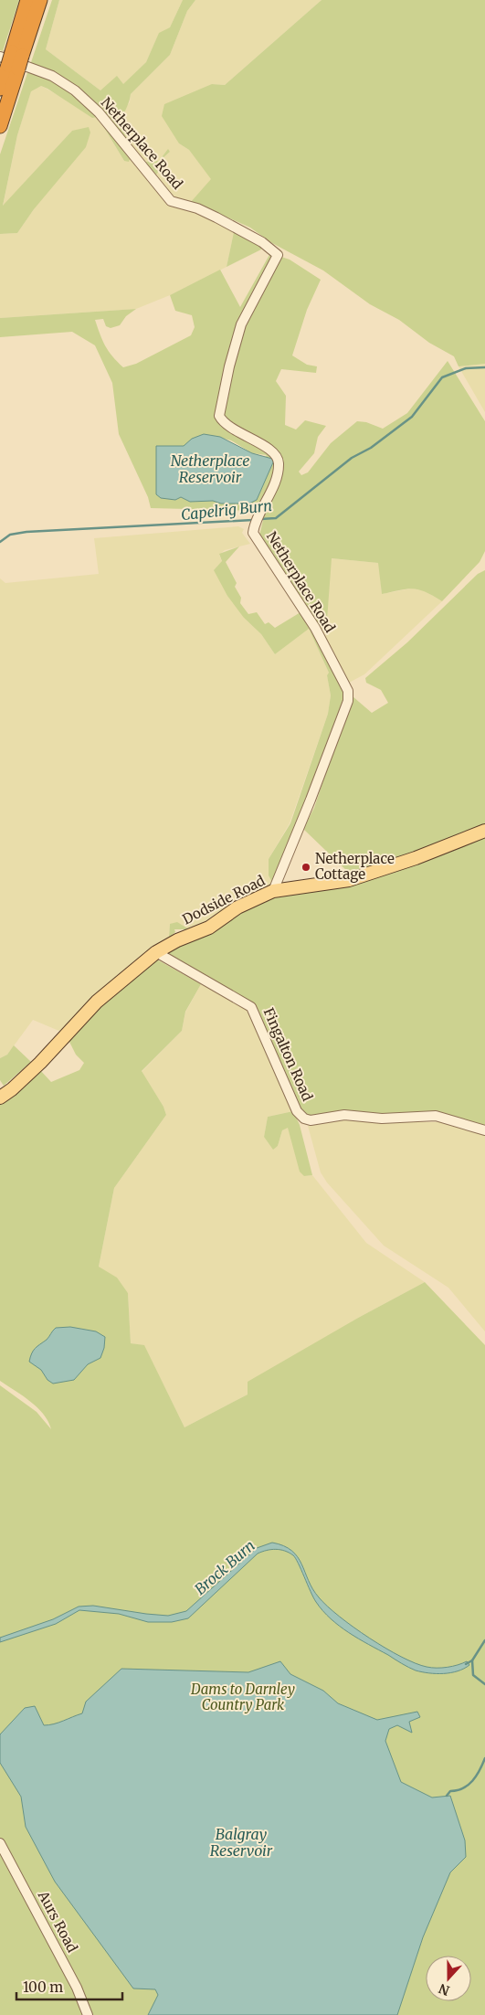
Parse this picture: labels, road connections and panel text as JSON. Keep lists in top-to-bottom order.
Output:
{
  "streets": {
    "main road": ["Dodside Road"],
    "street": ["Netherplace Road", "Fingalton Road", "Aurs Road"]
  },
  "crossings": [
    ["Netherplace Road", "Dodside Road"],
    ["Dodside Road", "Fingalton Road"]
  ],
  "water": [
    "Netherplace Reservoir",
    "Capelrig Burn",
    "Brock Burn",
    "Balgray Reservoir"
  ],
  "parks": ["Dams to Darnley Country Park"],
  "places": ["Netherplace Cottage"],
  "scale_bar": "100 m",
  "north": "bottom"
}
